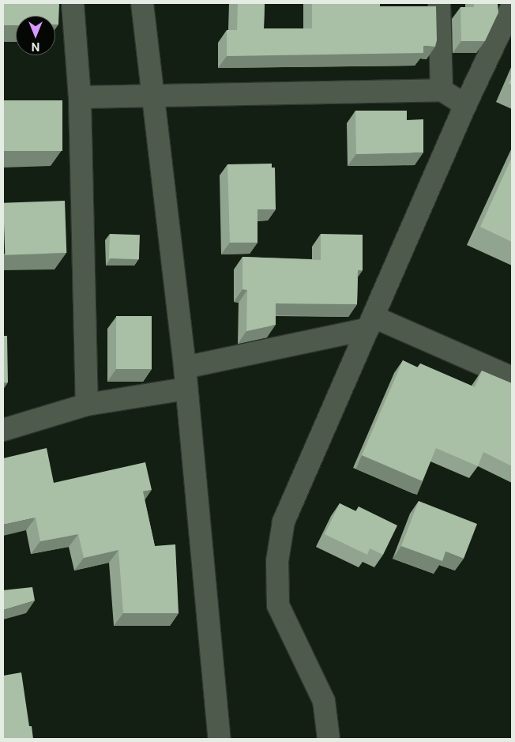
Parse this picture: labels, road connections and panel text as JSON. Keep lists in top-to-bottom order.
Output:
{
  "north": "bottom"
}
